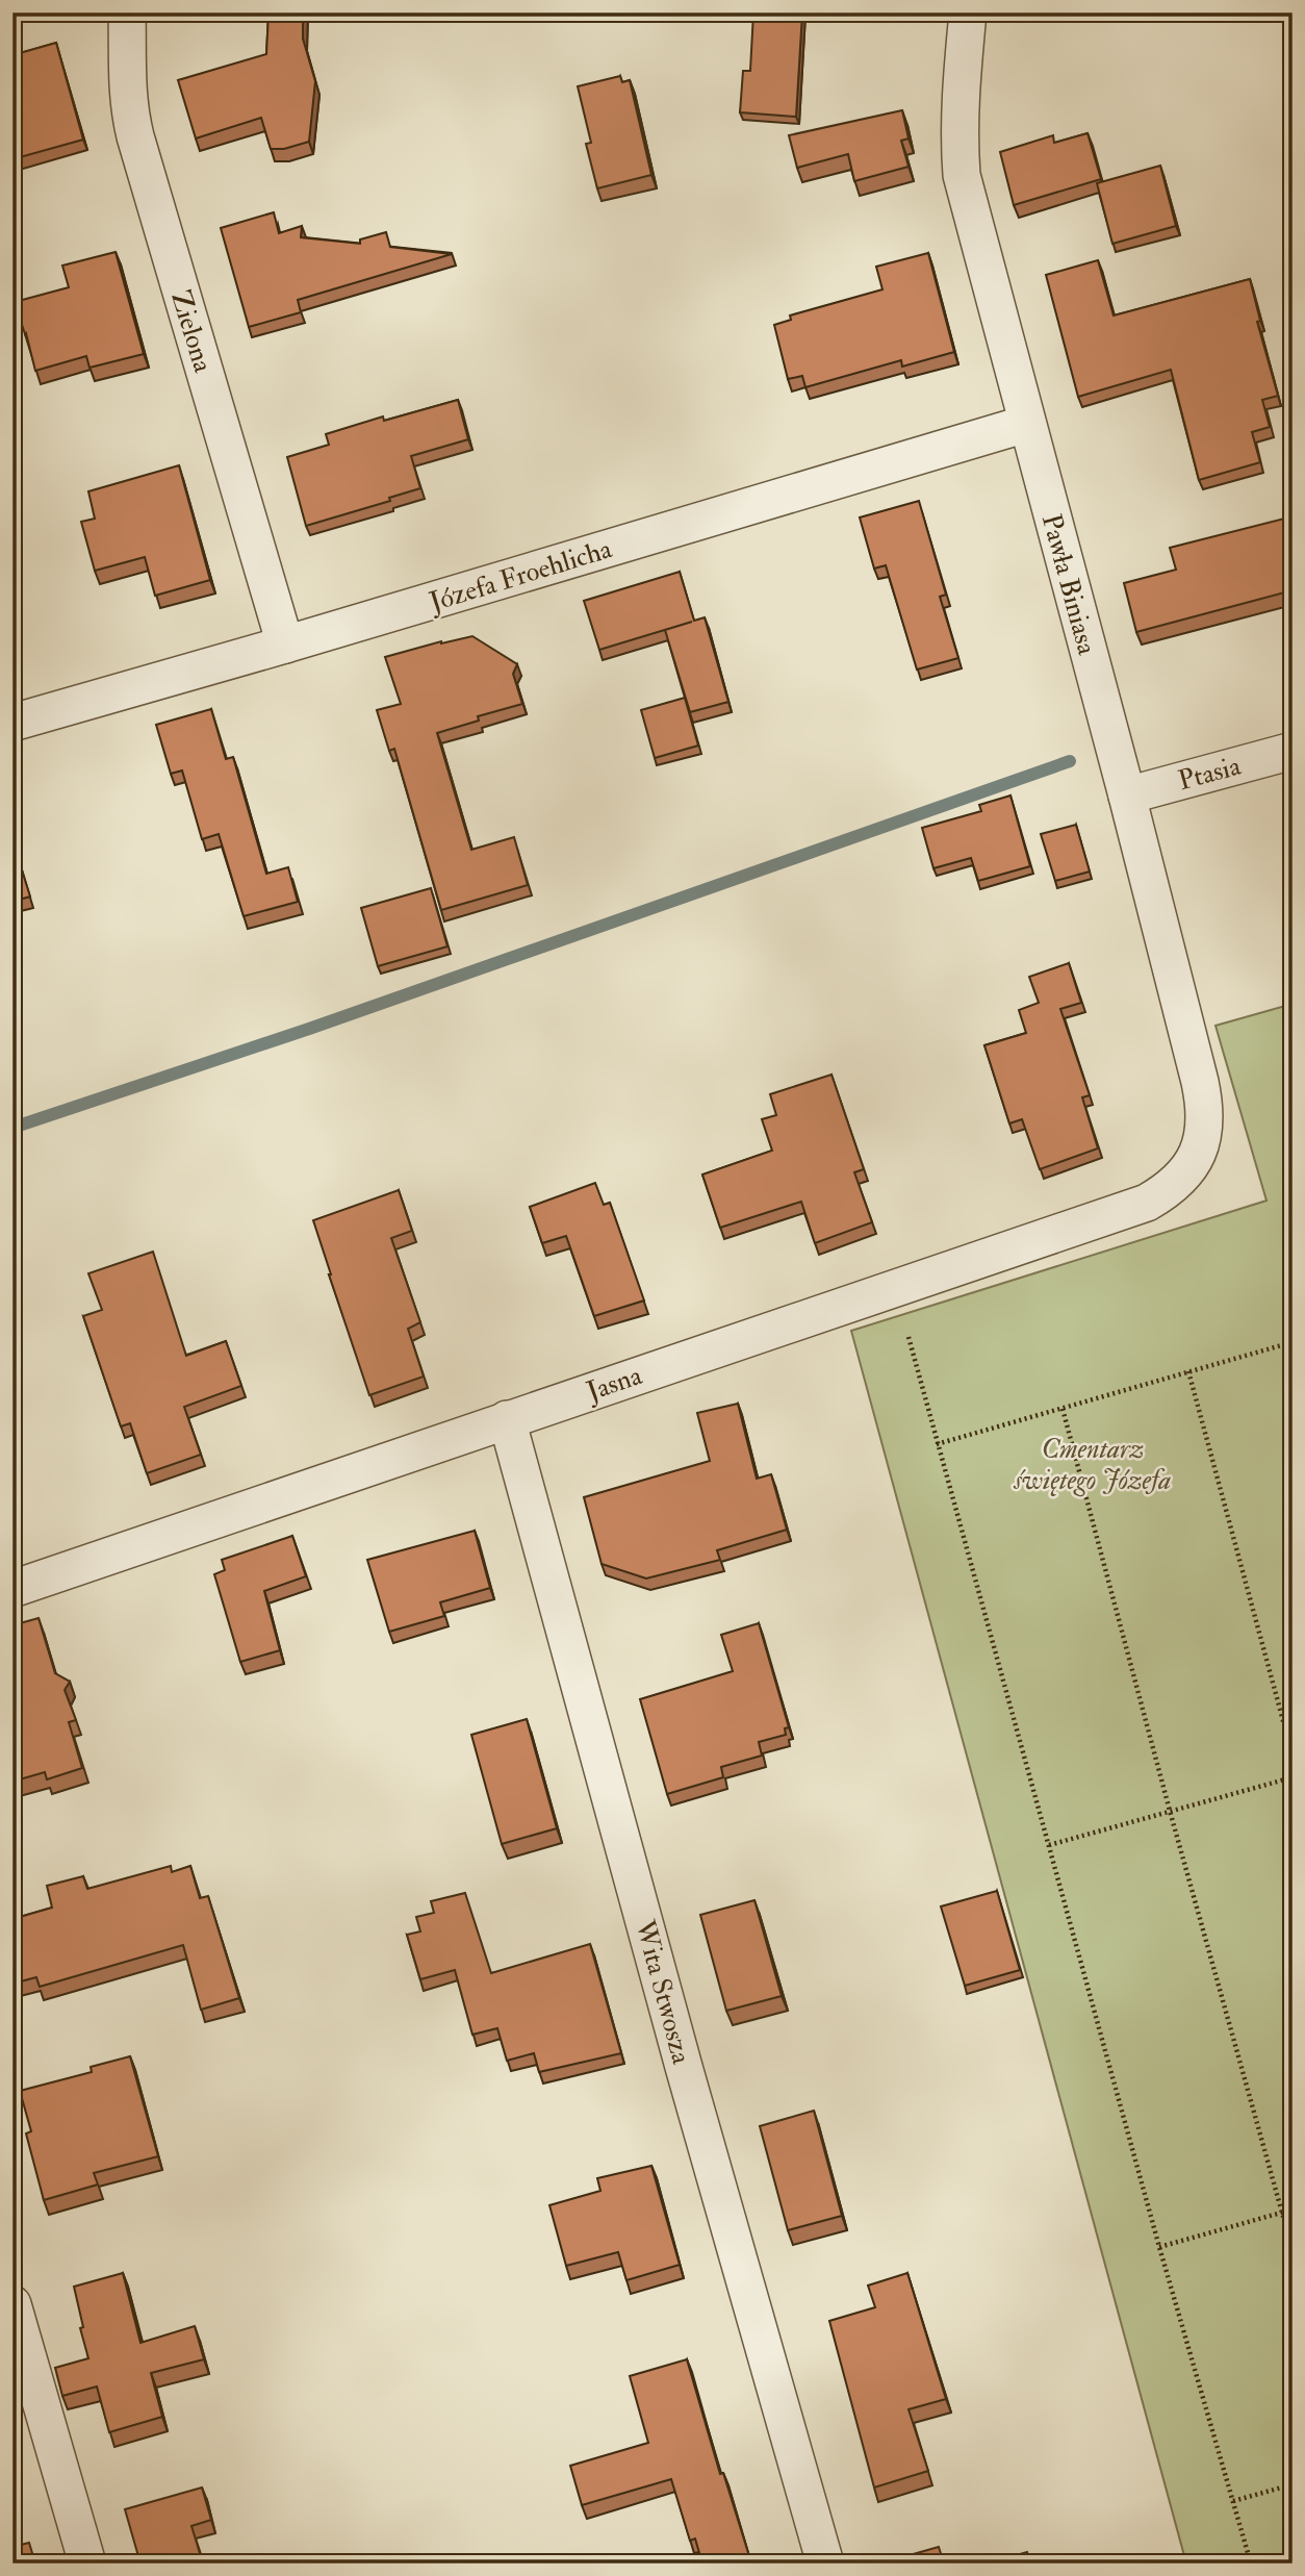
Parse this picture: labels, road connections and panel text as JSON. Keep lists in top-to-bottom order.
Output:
{
  "streets": {
    "street": [
      "Zielona",
      "Józefa Froehlicha",
      "Pawła Biniasa",
      "Ptasia",
      "Jasna",
      "Wita Stwosza"
    ]
  },
  "crossings": [
    ["Zielona", "Józefa Froehlicha"],
    ["Józefa Froehlicha", "Pawła Biniasa"],
    ["Pawła Biniasa", "Ptasia"],
    ["Pawła Biniasa", "Jasna"],
    ["Jasna", "Wita Stwosza"]
  ],
  "parks": ["Cmentarz świętego Józefa"]
}
